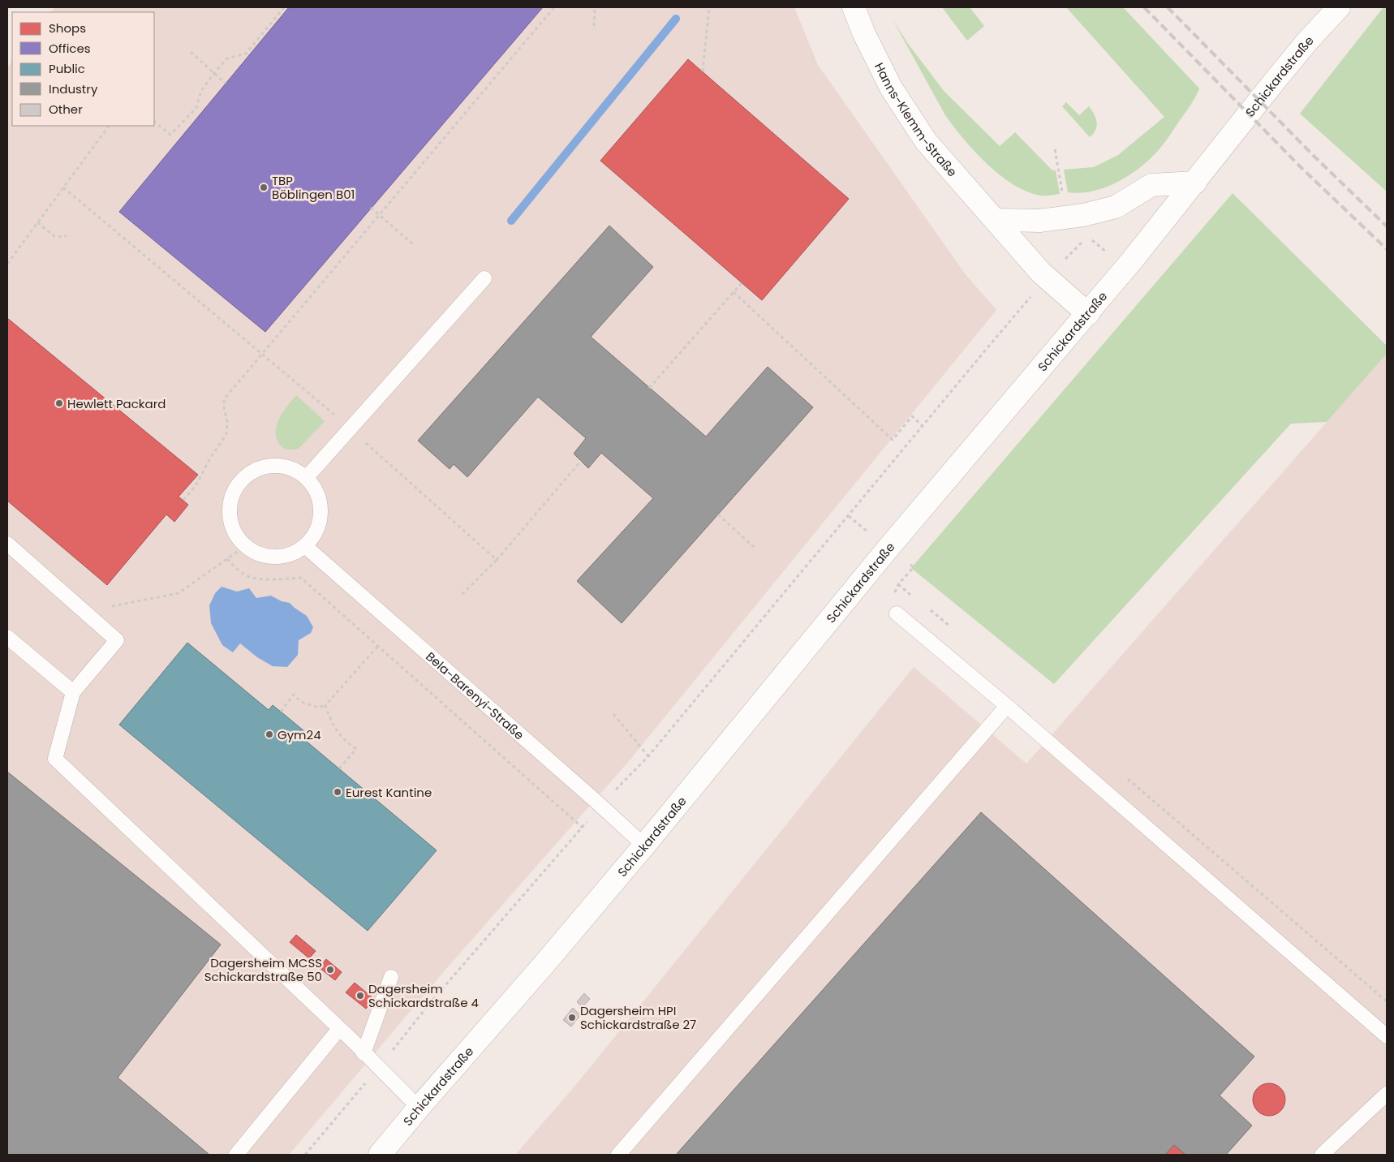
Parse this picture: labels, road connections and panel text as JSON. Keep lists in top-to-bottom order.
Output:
{
  "streets": {
    "street": ["Schickardstraße", "Hanns-Klemm-Straße"],
    "lane": ["Bela-Barenyi-Straße"]
  },
  "crossings": [
    ["Schickardstraße", "Hanns-Klemm-Straße"],
    ["Schickardstraße", "Bela-Barenyi-Straße"]
  ],
  "places": [
    "TBP Böblingen B01",
    "Hewlett Packard",
    "Gym24",
    "Eurest Kantine",
    "Dagersheim MCSS Schickardstraße 50",
    "Dagersheim Schickardstraße 4",
    "Dagersheim HPI Schickardstraße 27"
  ],
  "legend": [
    "Shops",
    "Offices",
    "Public",
    "Industry",
    "Other"
  ]
}
